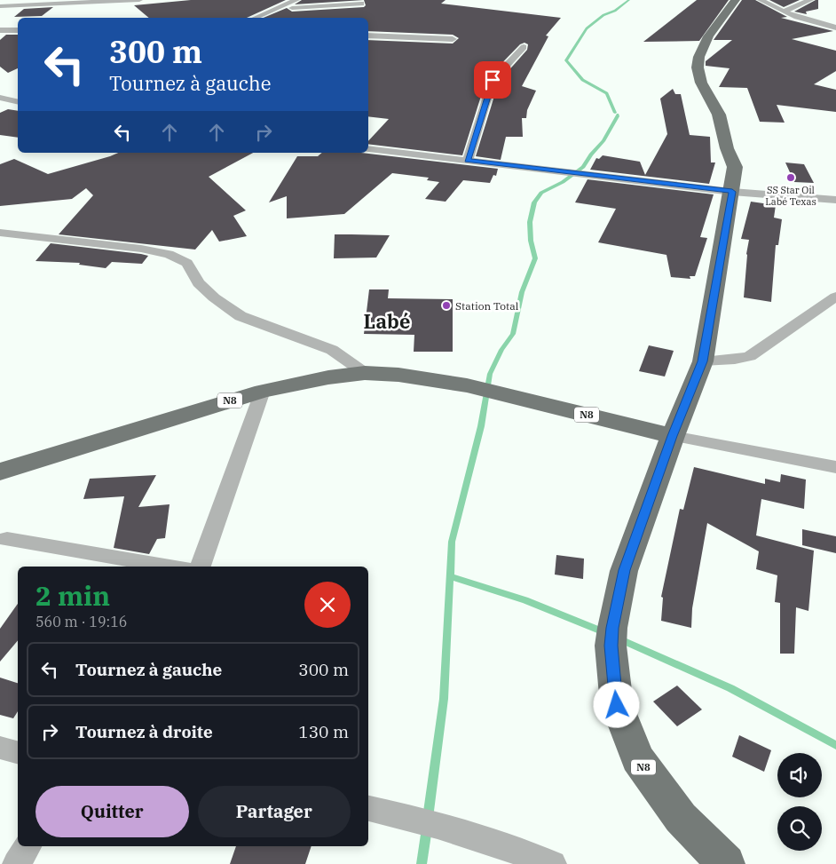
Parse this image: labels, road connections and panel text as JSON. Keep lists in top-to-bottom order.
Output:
{
  "streets": {
    "main road": ["N8"]
  },
  "districts": ["Labé"],
  "places": ["SS Star Oil Labé Texas", "Station Total"],
  "page": {
    "turn": ["300 m", "Tournez à gauche"],
    "heading": ["2 min", "560 m · 19:16"],
    "list": [
      {
        "name": "Tournez à gauche",
        "value": "300 m"
      },
      {
        "name": "Tournez à droite",
        "value": "130 m"
      }
    ],
    "buttons": ["Quitter", "Partager"]
  }
}
